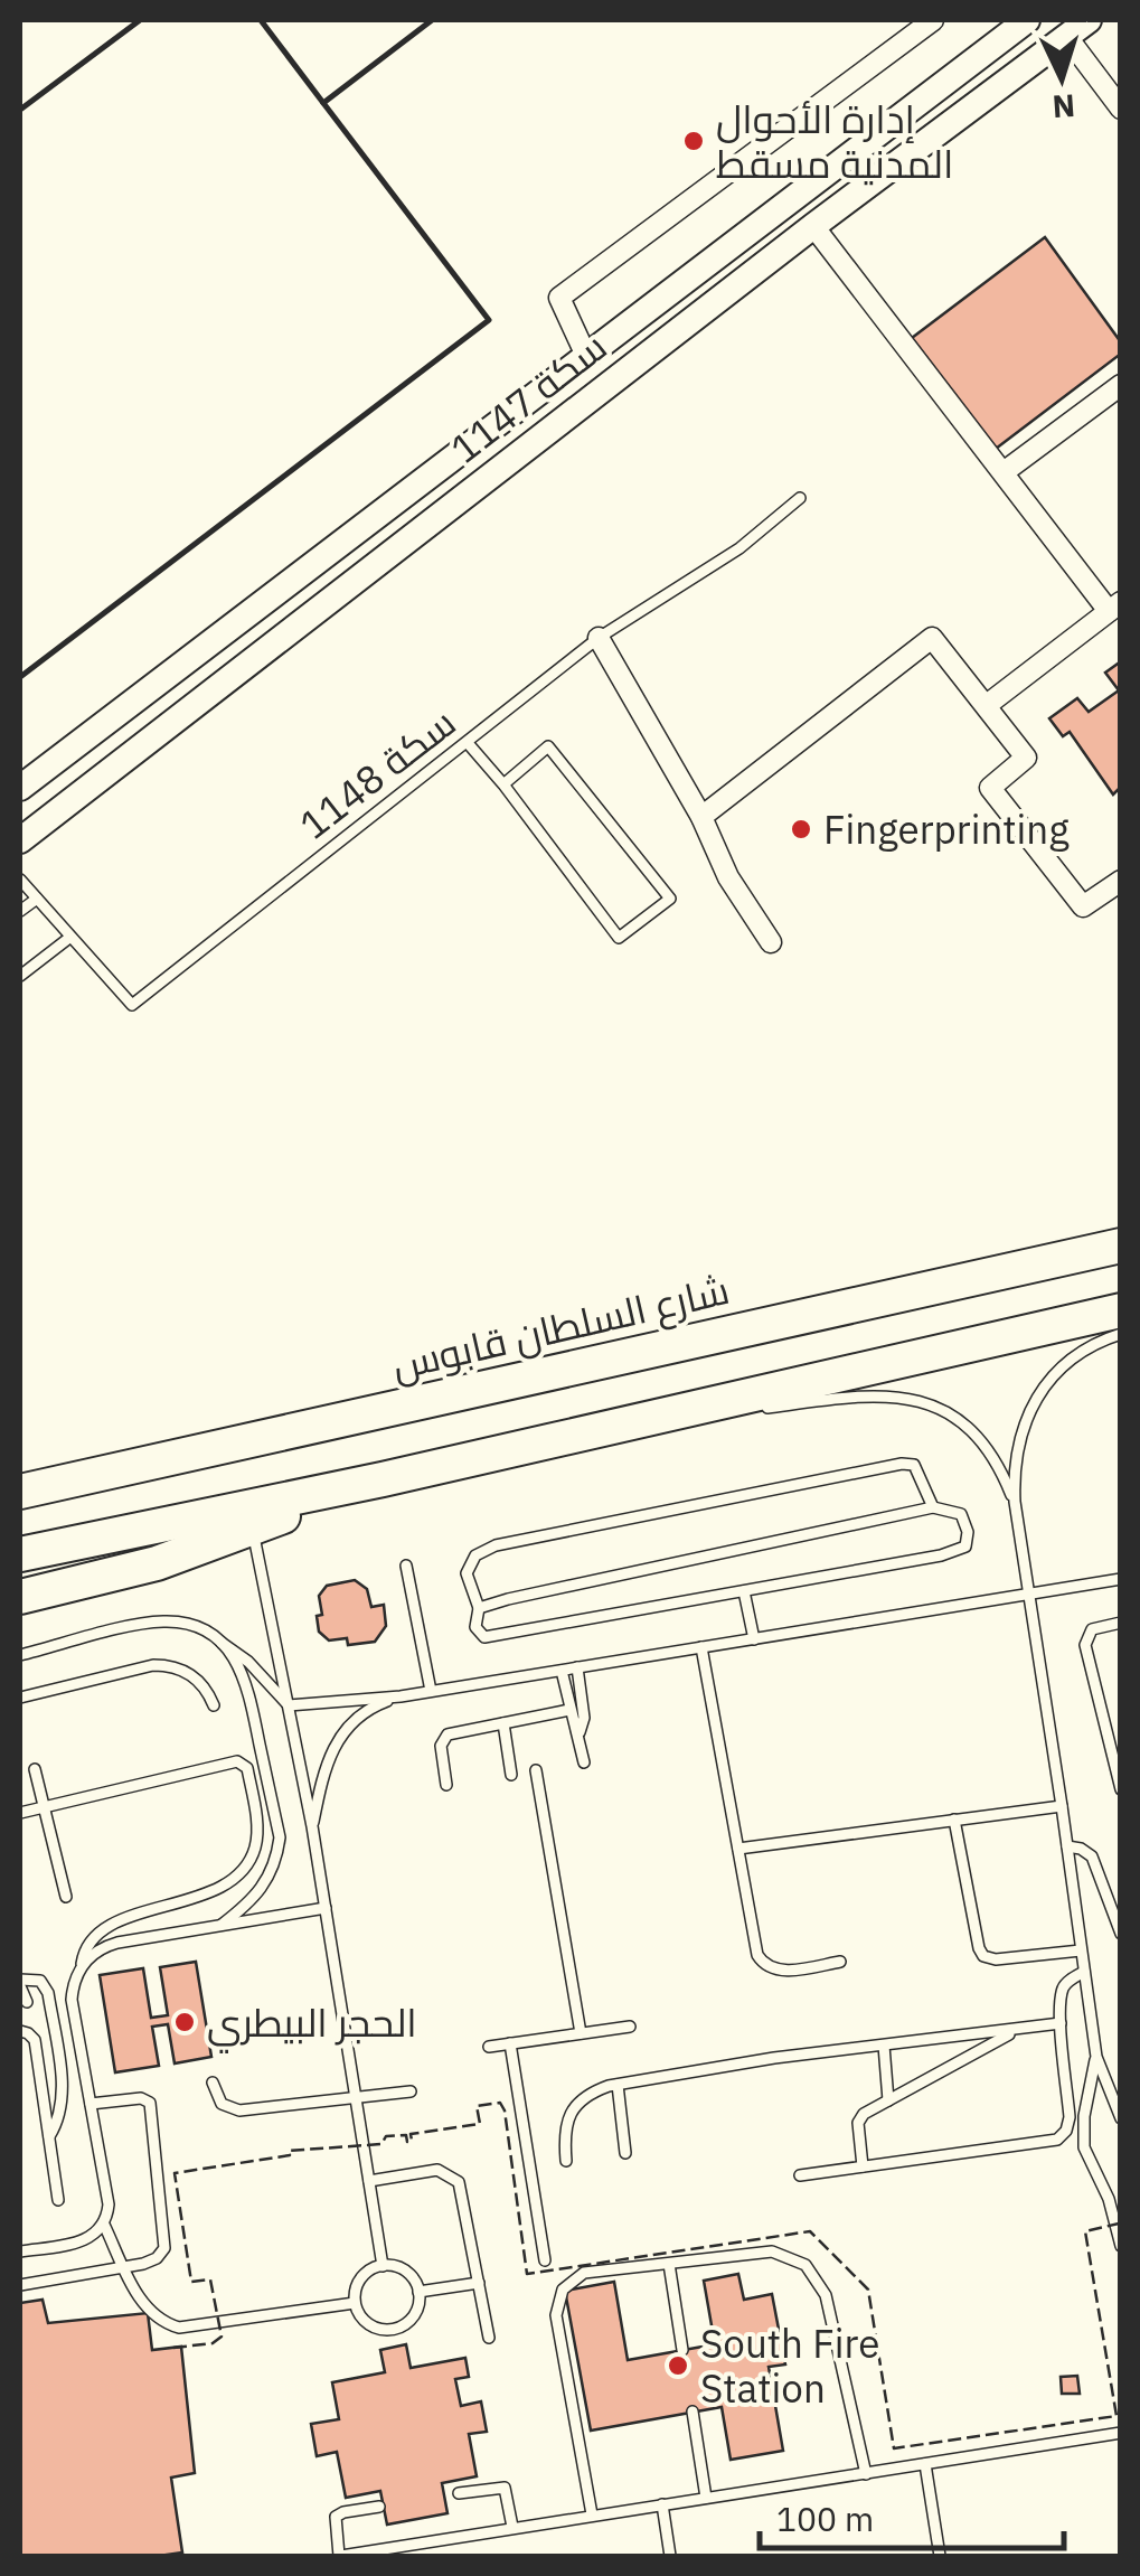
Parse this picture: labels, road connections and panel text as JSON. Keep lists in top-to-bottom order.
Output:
{
  "streets": {
    "highway": ["شارع السلطان قابوس"],
    "street": ["سكة 1147"],
    "lane": ["سكة 1148"]
  },
  "places": [
    "إدارة الأحوال المدنية مسقط",
    "Fingerprinting",
    "الحجر البيطري",
    "South Fire Station"
  ],
  "scale_bar": "100 m",
  "north": "bottom"
}
